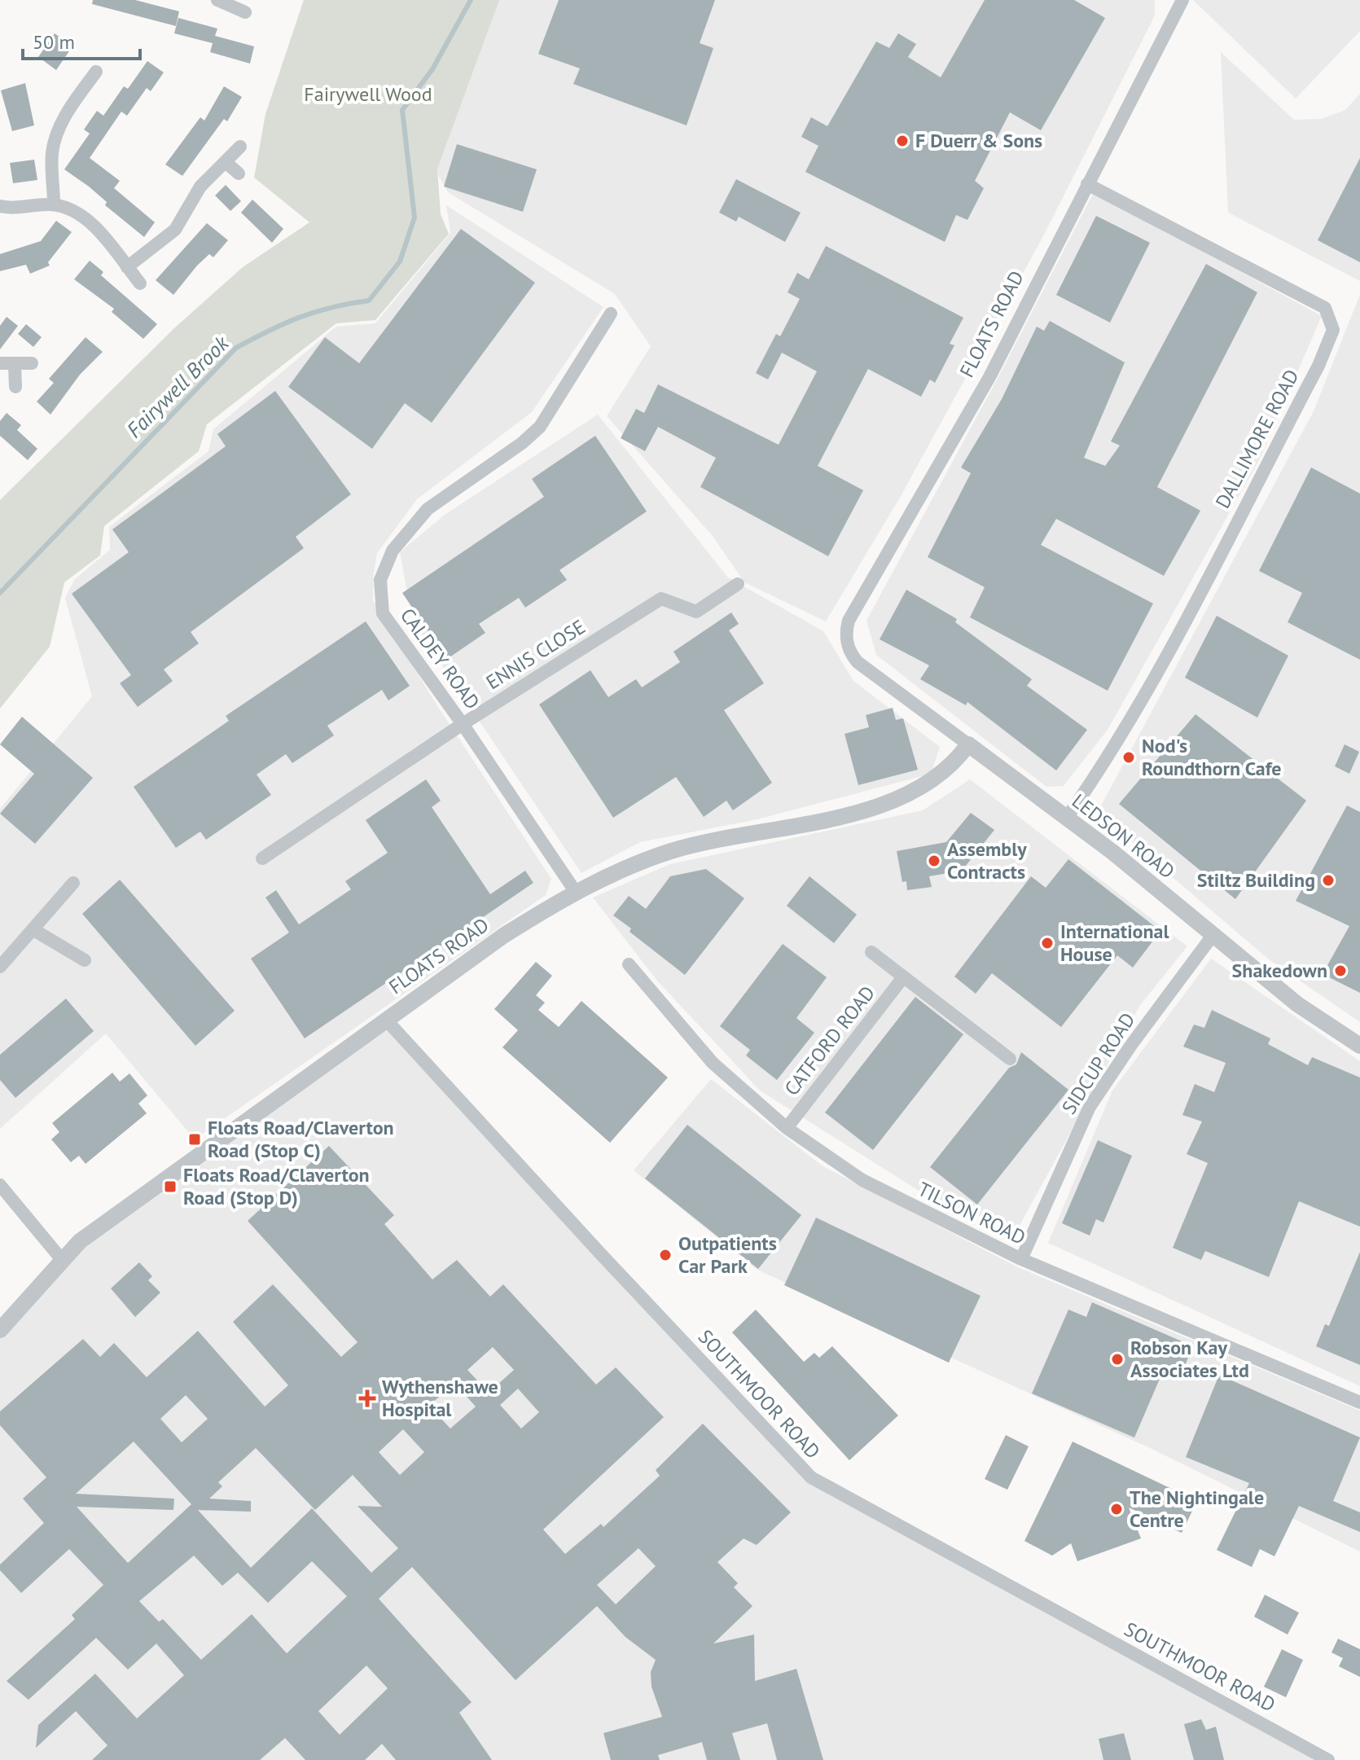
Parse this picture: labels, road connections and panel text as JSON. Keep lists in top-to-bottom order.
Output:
{
  "streets": {
    "street": [
      "FLOATS ROAD",
      "DALLIMORE ROAD",
      "ENNIS CLOSE",
      "CALDEY ROAD",
      "LEDSON ROAD",
      "CATFORD ROAD",
      "SIDCUP ROAD",
      "TILSON ROAD",
      "SOUTHMOOR ROAD"
    ]
  },
  "crossings": [
    ["FLOATS ROAD", "DALLIMORE ROAD"],
    ["FLOATS ROAD", "CALDEY ROAD"],
    ["FLOATS ROAD", "LEDSON ROAD"],
    ["FLOATS ROAD", "SOUTHMOOR ROAD"],
    ["DALLIMORE ROAD", "LEDSON ROAD"],
    ["ENNIS CLOSE", "CALDEY ROAD"],
    ["LEDSON ROAD", "SIDCUP ROAD"],
    ["CATFORD ROAD", "TILSON ROAD"],
    ["SIDCUP ROAD", "TILSON ROAD"]
  ],
  "water": ["Fairywell Brook"],
  "parks": ["Fairywell Wood"],
  "places": {
    "other": [
      "F Duerr & Sons",
      "Nod's Roundthorn Cafe",
      "Assembly Contracts",
      "Stiltz Building",
      "International House",
      "Shakedown",
      "Outpatients Car Park",
      "Robson Kay Associates Ltd",
      "The Nightingale Centre"
    ],
    "transit": ["Floats Road/Claverton Road (Stop C)", "Floats Road/Claverton Road (Stop D)"],
    "health": ["Wythenshawe Hospital"]
  },
  "scale_bar": "50 m"
}
